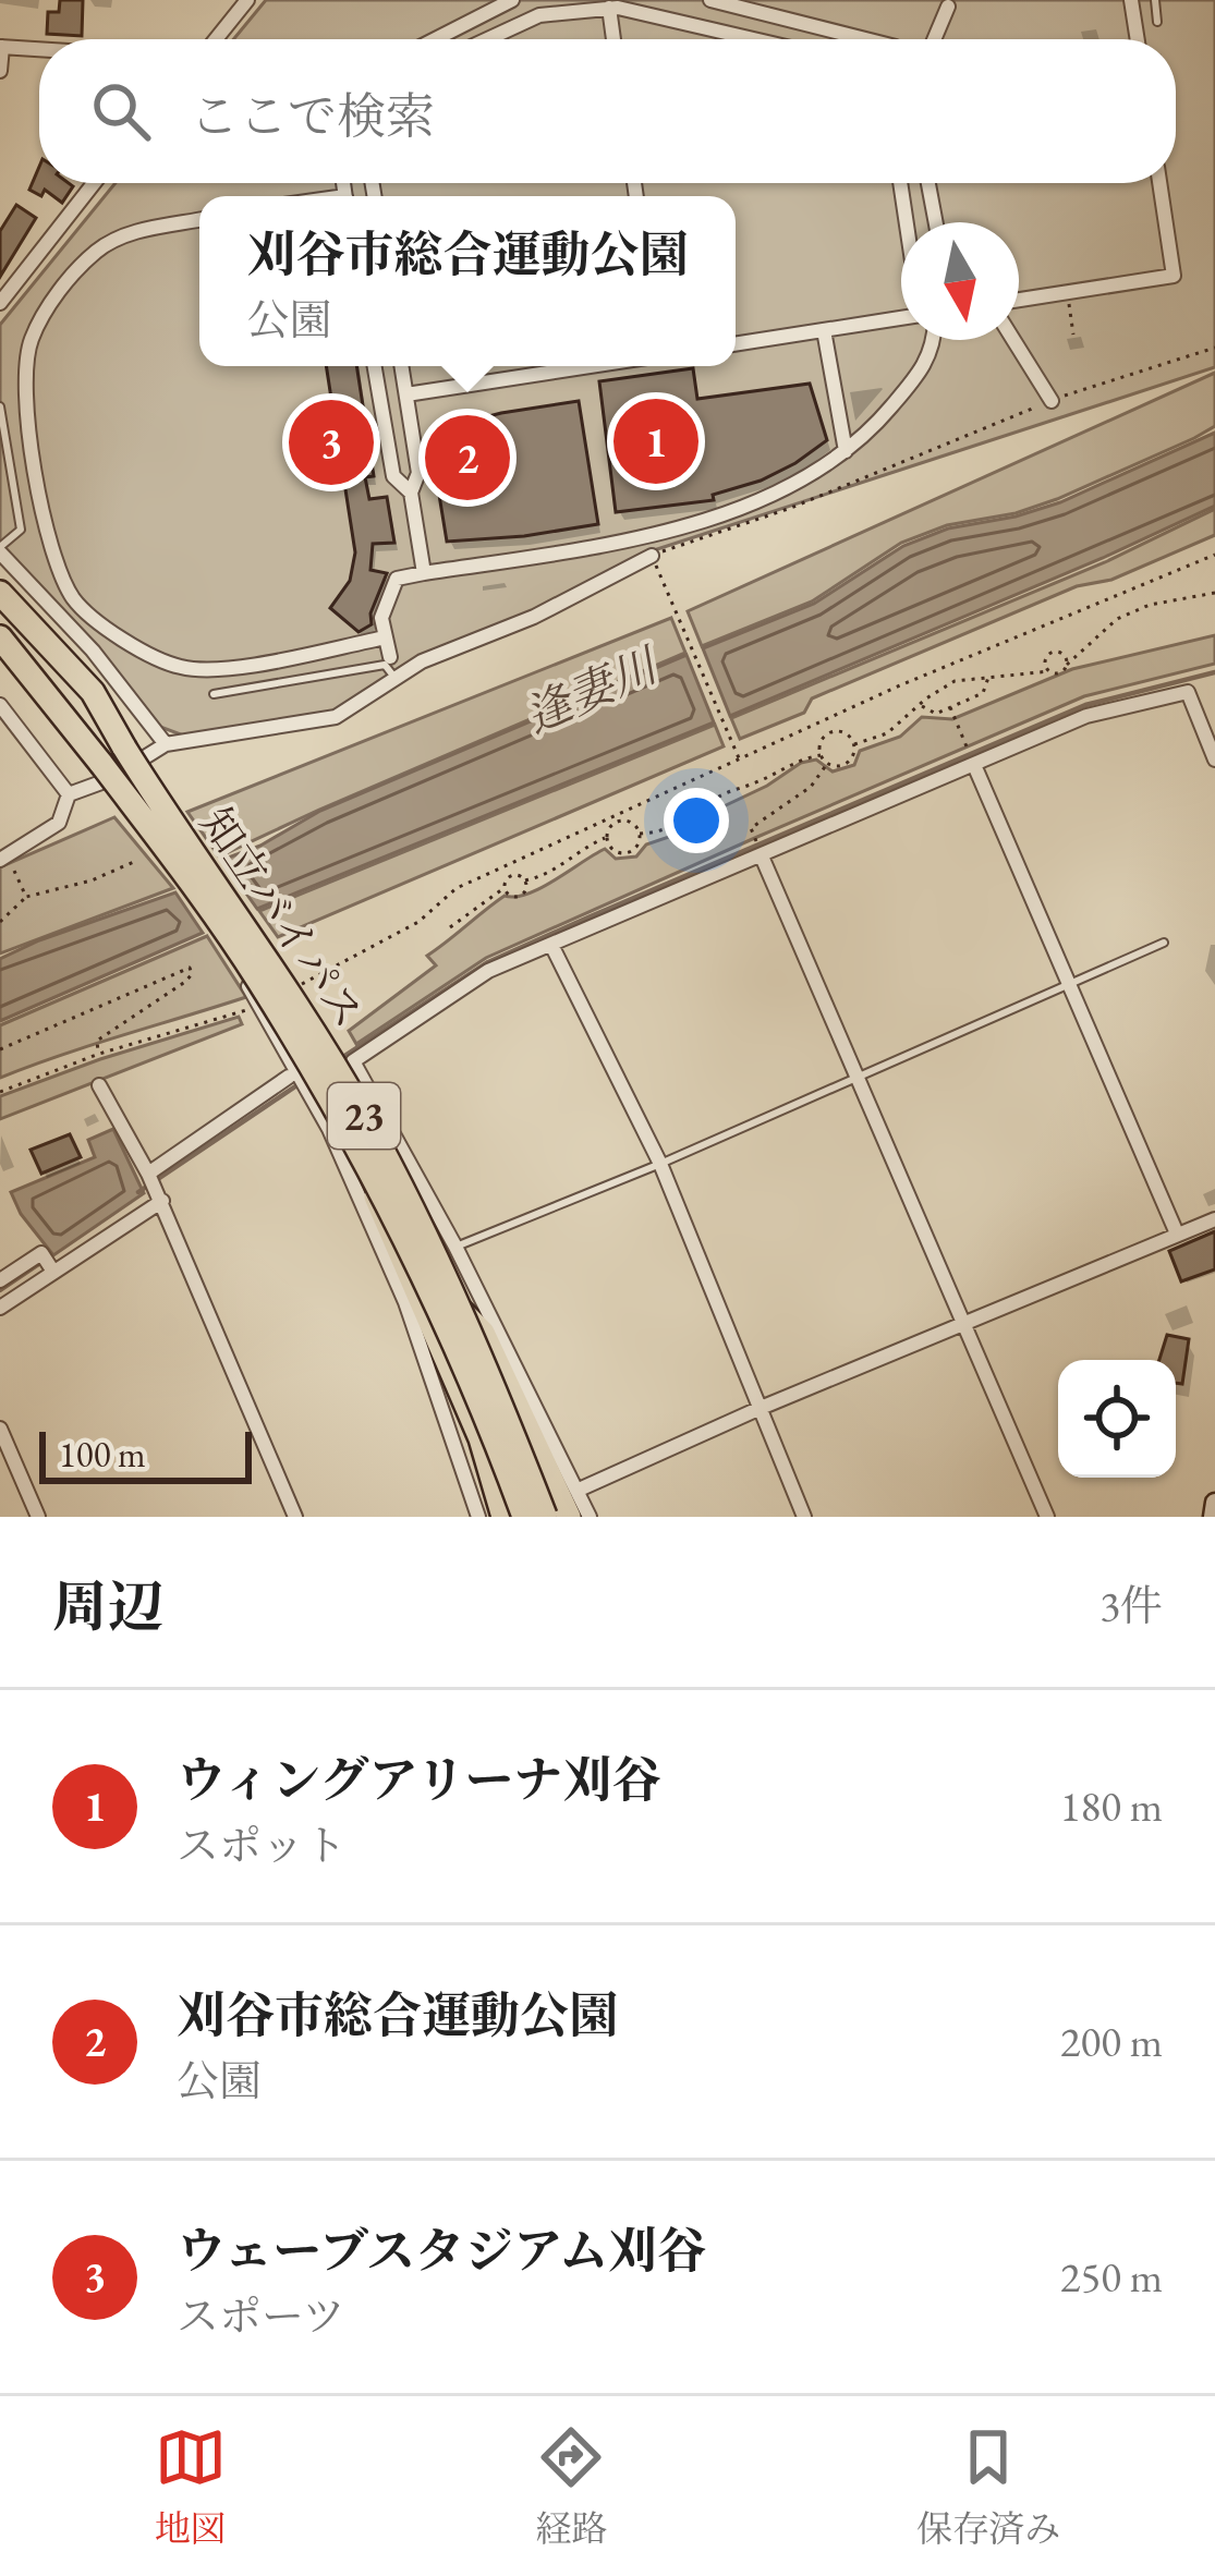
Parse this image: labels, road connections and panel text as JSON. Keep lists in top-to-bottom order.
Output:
{
  "streets": {
    "highway": ["知立バイパス", "23"]
  },
  "crossings": [
    ["知立バイパス", "23"]
  ],
  "water": ["逢妻川"],
  "scale_bar": "100 m",
  "north": "bottom",
  "page": {
    "search": "ここで検索",
    "popup": ["刈谷市総合運動公園", "公園"],
    "pins": ["1", "3", "2"],
    "scale": "100 m",
    "heading": ["周辺", "3件"],
    "list": [
      {
        "mark": "1",
        "name": "ウィングアリーナ刈谷",
        "note": "スポット",
        "value": "180 m"
      },
      {
        "mark": "2",
        "name": "刈谷市総合運動公園",
        "note": "公園",
        "value": "200 m"
      },
      {
        "mark": "3",
        "name": "ウェーブスタジアム刈谷",
        "note": "スポーツ",
        "value": "250 m"
      }
    ],
    "nav": ["地図", "経路", "保存済み"]
  }
}
